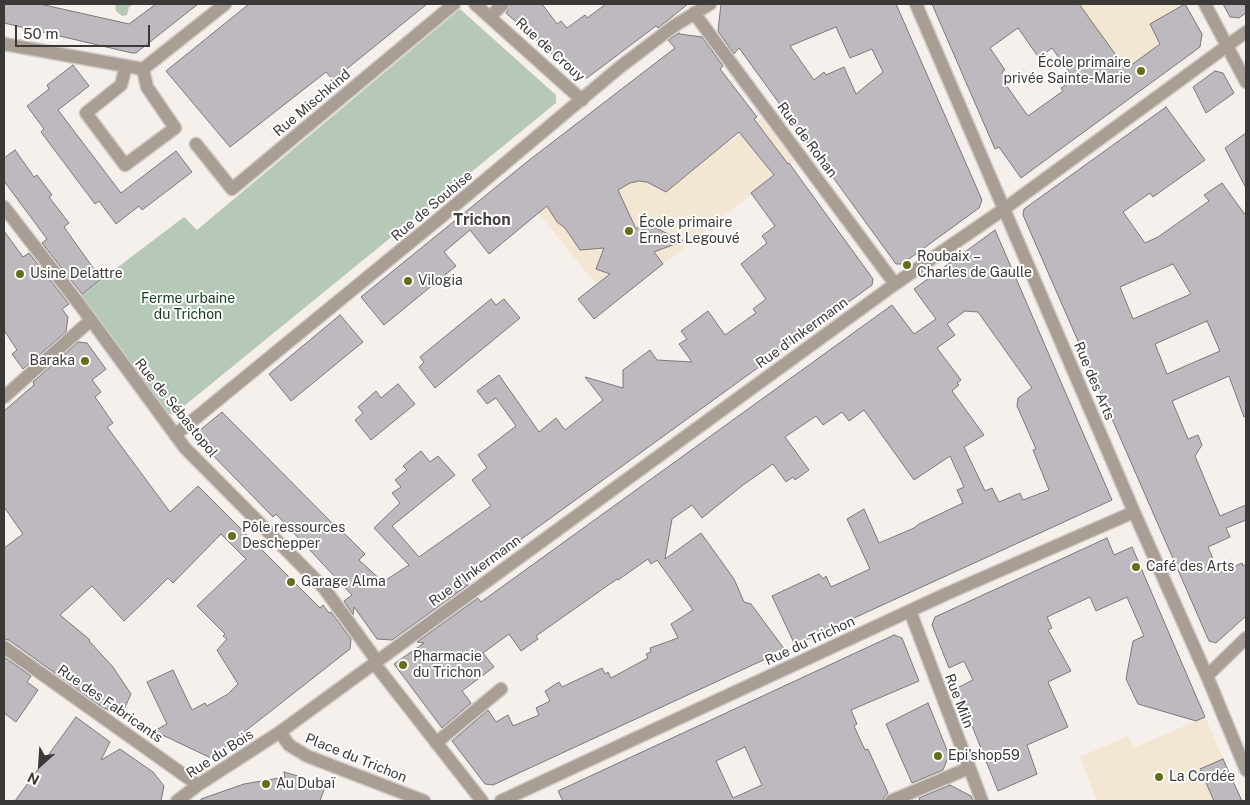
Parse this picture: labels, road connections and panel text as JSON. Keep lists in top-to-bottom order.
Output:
{
  "streets": {
    "street": [
      "Rue de Crouy",
      "Rue Mischkind",
      "Rue de Rohan",
      "Rue de Soubise",
      "Rue d'Inkermann",
      "Rue des Arts",
      "Rue de Sébastopol",
      "Rue du Trichon",
      "Rue Miln",
      "Rue des Fabricants",
      "Rue du Bois",
      "Place du Trichon"
    ]
  },
  "crossings": [
    ["Rue de Crouy", "Rue de Soubise"],
    ["Rue de Rohan", "Rue de Soubise"],
    ["Rue de Rohan", "Rue d'Inkermann"],
    ["Rue de Soubise", "Rue de Sébastopol"],
    ["Rue d'Inkermann", "Rue des Arts"],
    ["Rue d'Inkermann", "Rue de Sébastopol"],
    ["Rue d'Inkermann", "Place du Trichon"],
    ["Rue des Arts", "Rue du Trichon"],
    ["Rue de Sébastopol", "Place du Trichon"],
    ["Rue du Trichon", "Rue Miln"],
    ["Rue des Fabricants", "Rue du Bois"],
    ["Rue du Bois", "Place du Trichon"]
  ],
  "districts": ["Trichon"],
  "parks": ["Ferme urbaine du Trichon"],
  "places": [
    "École primaire privée Sainte-Marie",
    "École primaire Ernest Legouvé",
    "Roubaix – Charles de Gaulle",
    "Usine Delattre",
    "Vilogia",
    "Baraka",
    "Pôle ressources Deschepper",
    "Café des Arts",
    "Garage Alma",
    "Pharmacie du Trichon",
    "Epi'shop59",
    "La Cordée",
    "Au Dubaï"
  ],
  "scale_bar": "50 m",
  "north": "bottom left"
}
